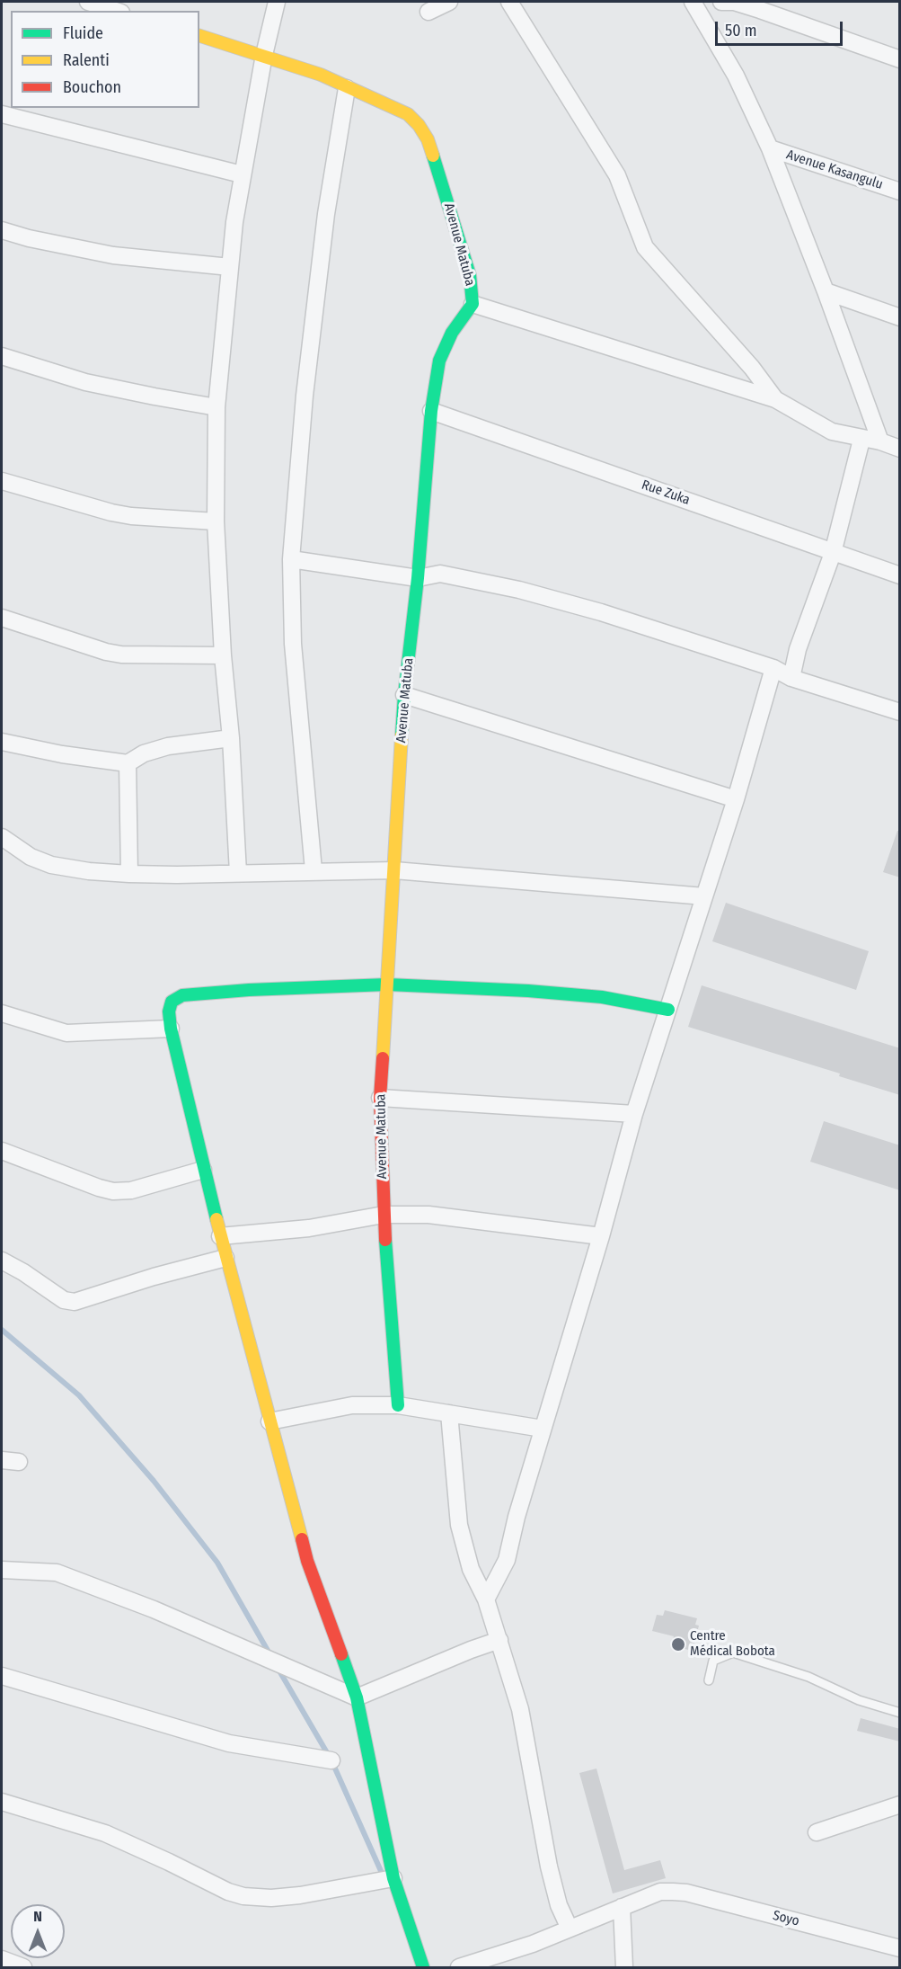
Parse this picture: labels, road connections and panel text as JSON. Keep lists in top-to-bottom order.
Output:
{
  "streets": {
    "street": [
      "Avenue Kasangulu",
      "Avenue Matuba",
      "Rue Zuka",
      "Soyo"
    ]
  },
  "crossings": [
    ["Avenue Matuba", "Rue Zuka"]
  ],
  "places": ["Centre Médical Bobota"],
  "legend": ["Fluide", "Ralenti", "Bouchon"],
  "scale_bar": "50 m",
  "north": "top"
}
